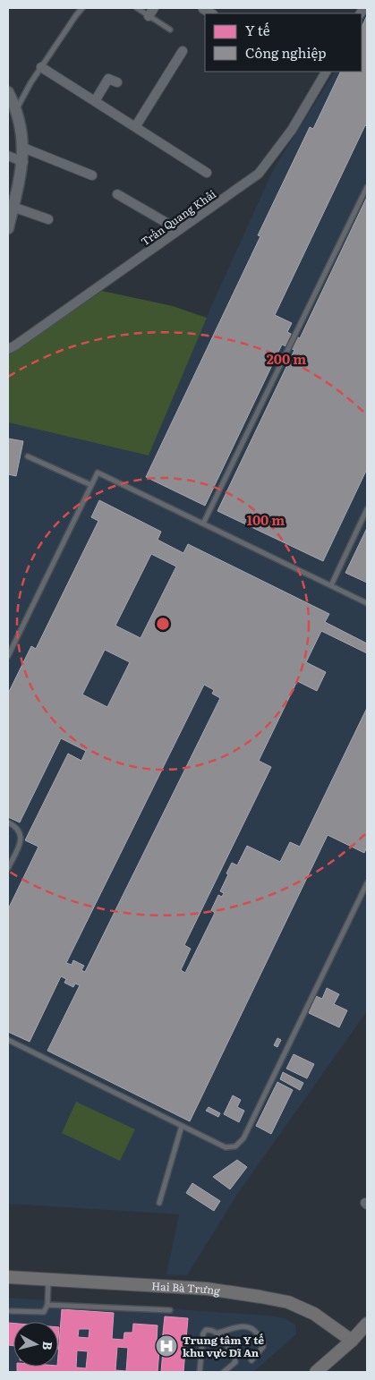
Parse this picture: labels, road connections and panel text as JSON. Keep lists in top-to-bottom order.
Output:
{
  "streets": {
    "main road": ["Hai Bà Trưng"],
    "street": ["Trần Quang Khải"]
  },
  "places": {
    "hospital": ["Trung tâm Y tế khu vực Dĩ An"]
  },
  "legend": ["Y tế", "Công nghiệp"],
  "north": "right",
  "rings": ["200 m", "100 m"]
}
